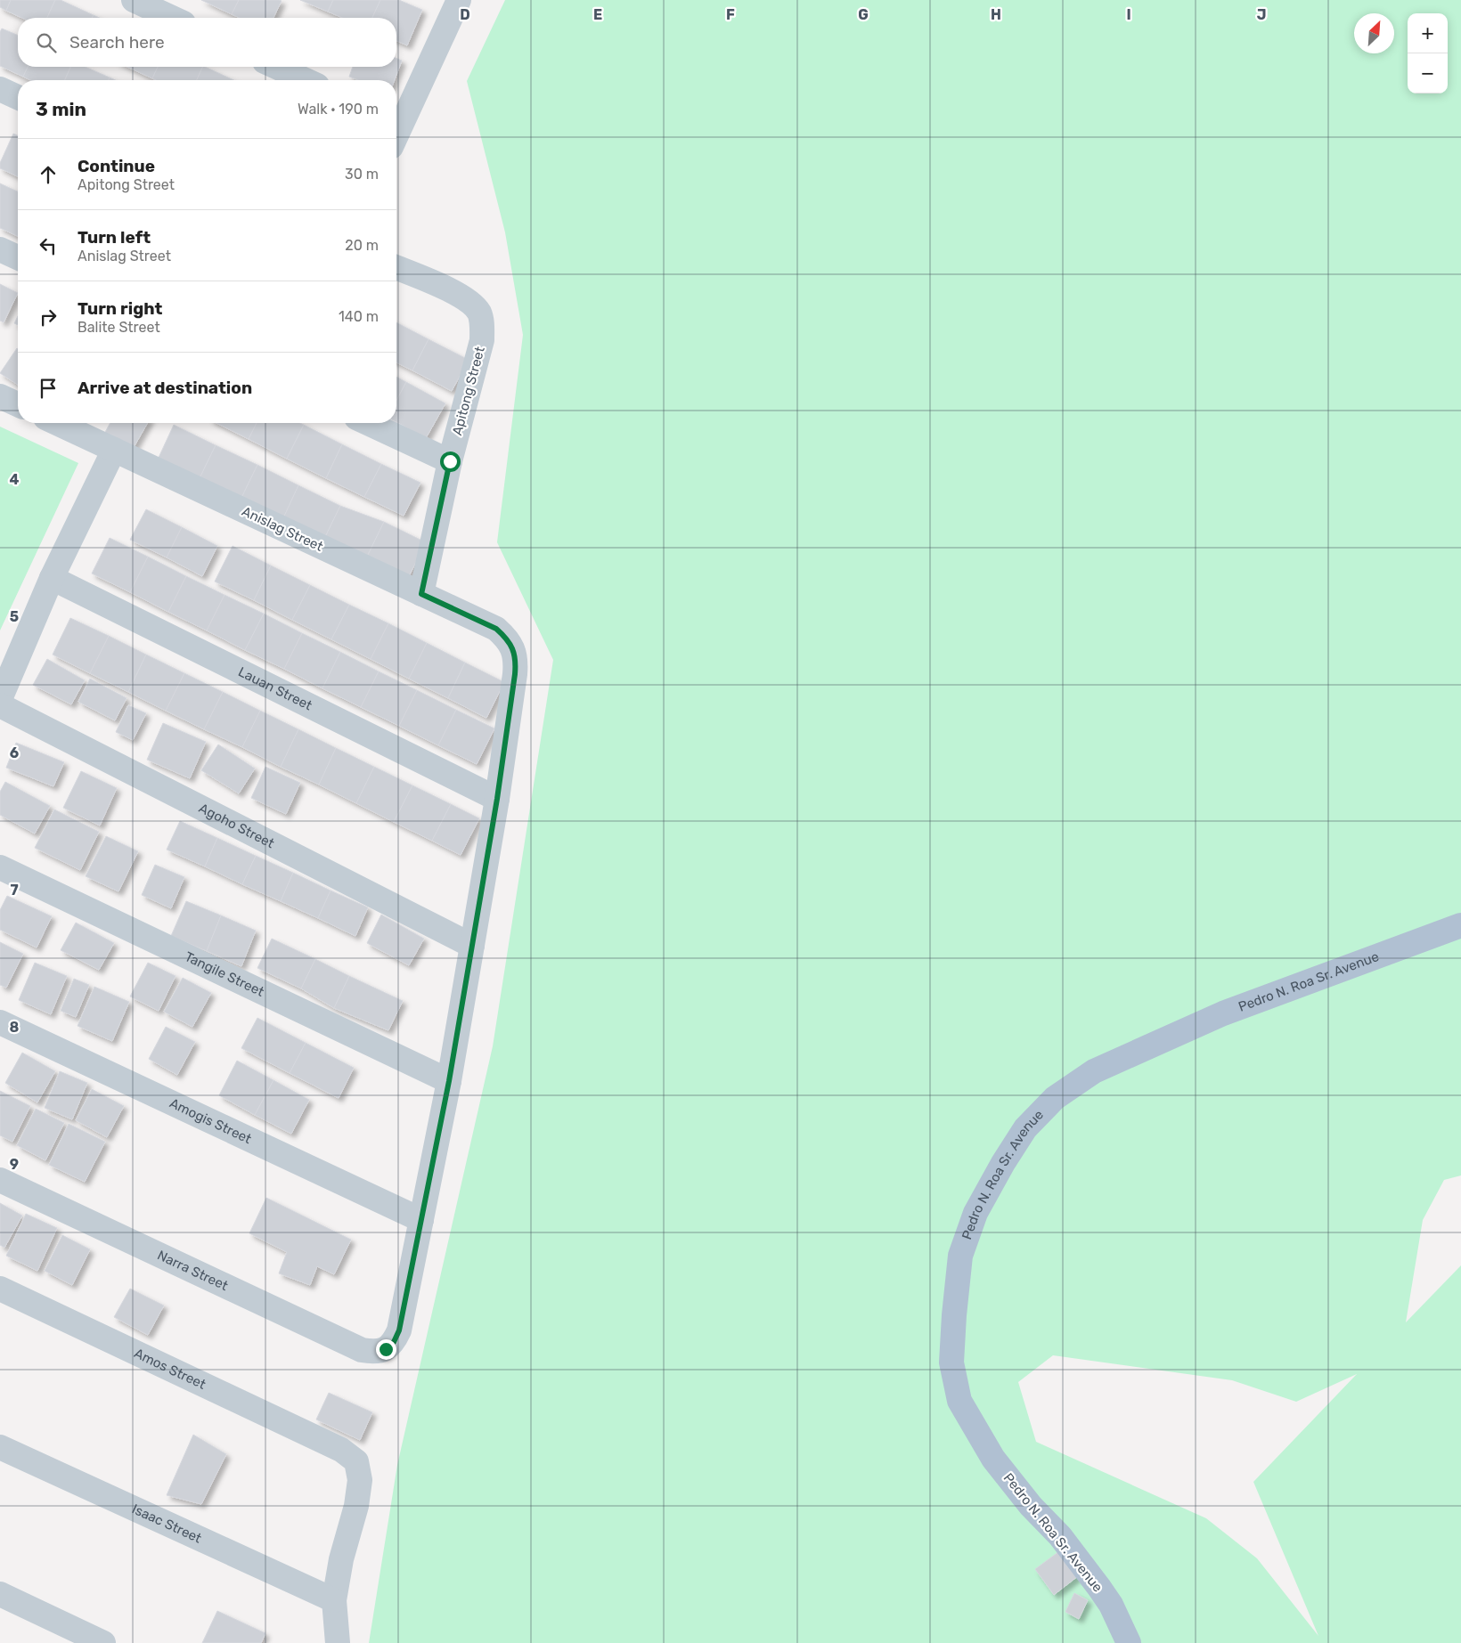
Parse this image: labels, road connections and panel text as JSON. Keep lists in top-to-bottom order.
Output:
{
  "streets": {
    "main road": ["Pedro N. Roa Sr. Avenue"],
    "street": [
      "Apitong Street",
      "Anislag Street",
      "Lauan Street",
      "Agoho Street",
      "Tangile Street",
      "Amogis Street",
      "Narra Street",
      "Amos Street",
      "Isaac Street"
    ]
  },
  "crossings": [
    ["Apitong Street", "Anislag Street"],
    ["Anislag Street", "Lauan Street"],
    ["Amogis Street", "Narra Street"],
    ["Amos Street", "Isaac Street"]
  ],
  "north": "top right",
  "page": {
    "map_buttons": ["+", "−"],
    "search": "Search here",
    "heading": ["3 min", "Walk · 190 m"],
    "list": [
      ["Continue", "Apitong Street", "30 m"],
      ["Turn left", "Anislag Street", "20 m"],
      ["Turn right", "Balite Street", "140 m"],
      "Arrive at destination"
    ]
  },
  "grid": {
    "columns": [
      "D",
      "E",
      "F",
      "G",
      "H",
      "I",
      "J"
    ],
    "rows": [
      "4",
      "5",
      "6",
      "7",
      "8",
      "9"
    ]
  }
}
